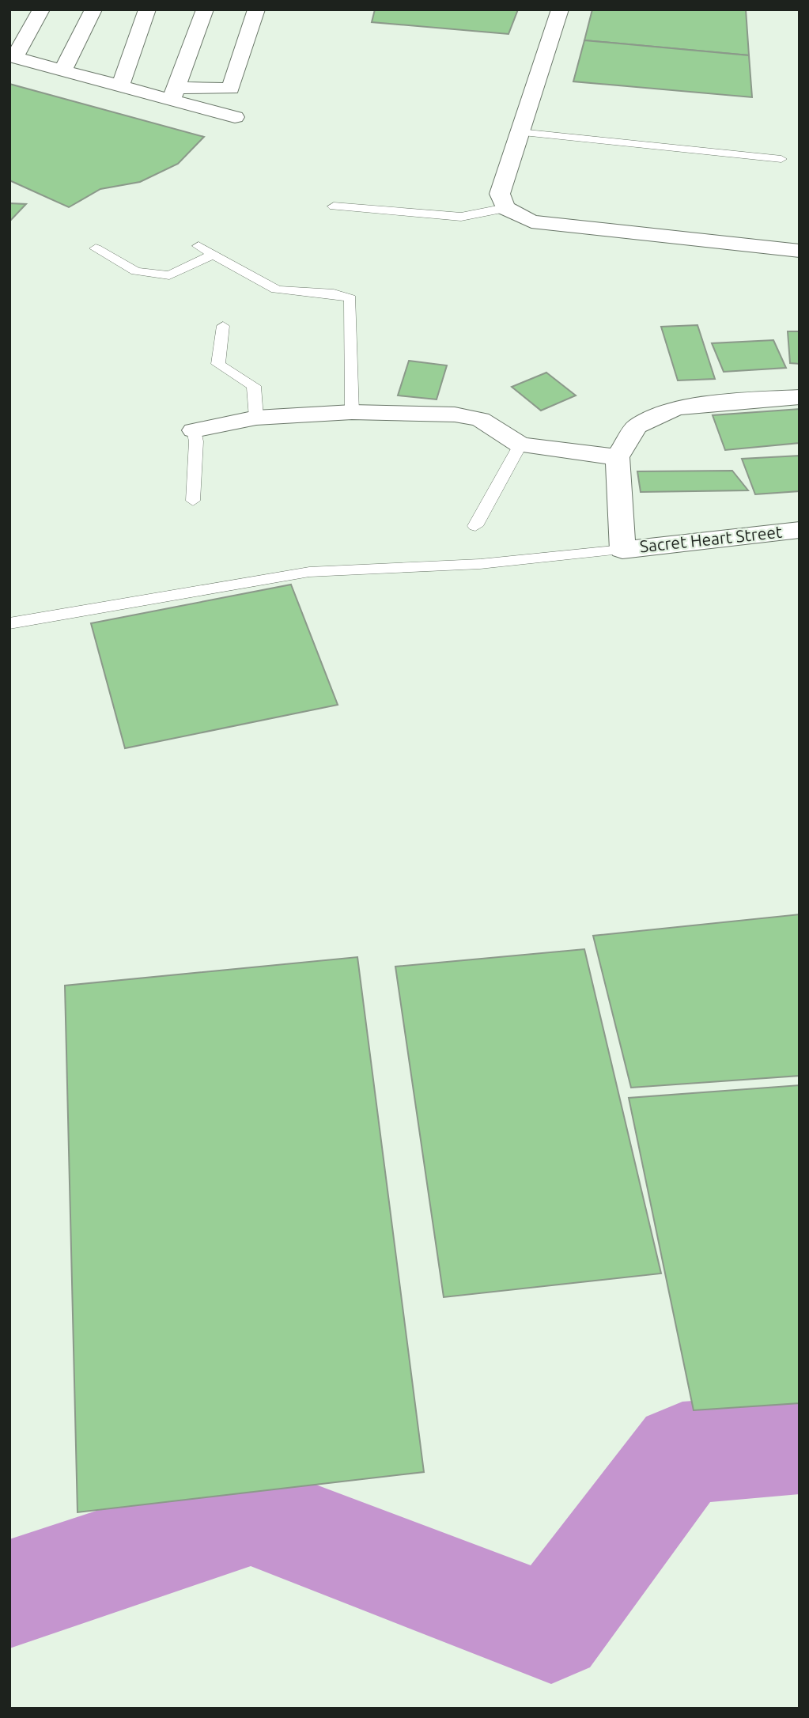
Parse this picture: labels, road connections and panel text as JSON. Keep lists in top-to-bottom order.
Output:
{
  "streets": {
    "street": ["Sacret Heart Street"]
  }
}
